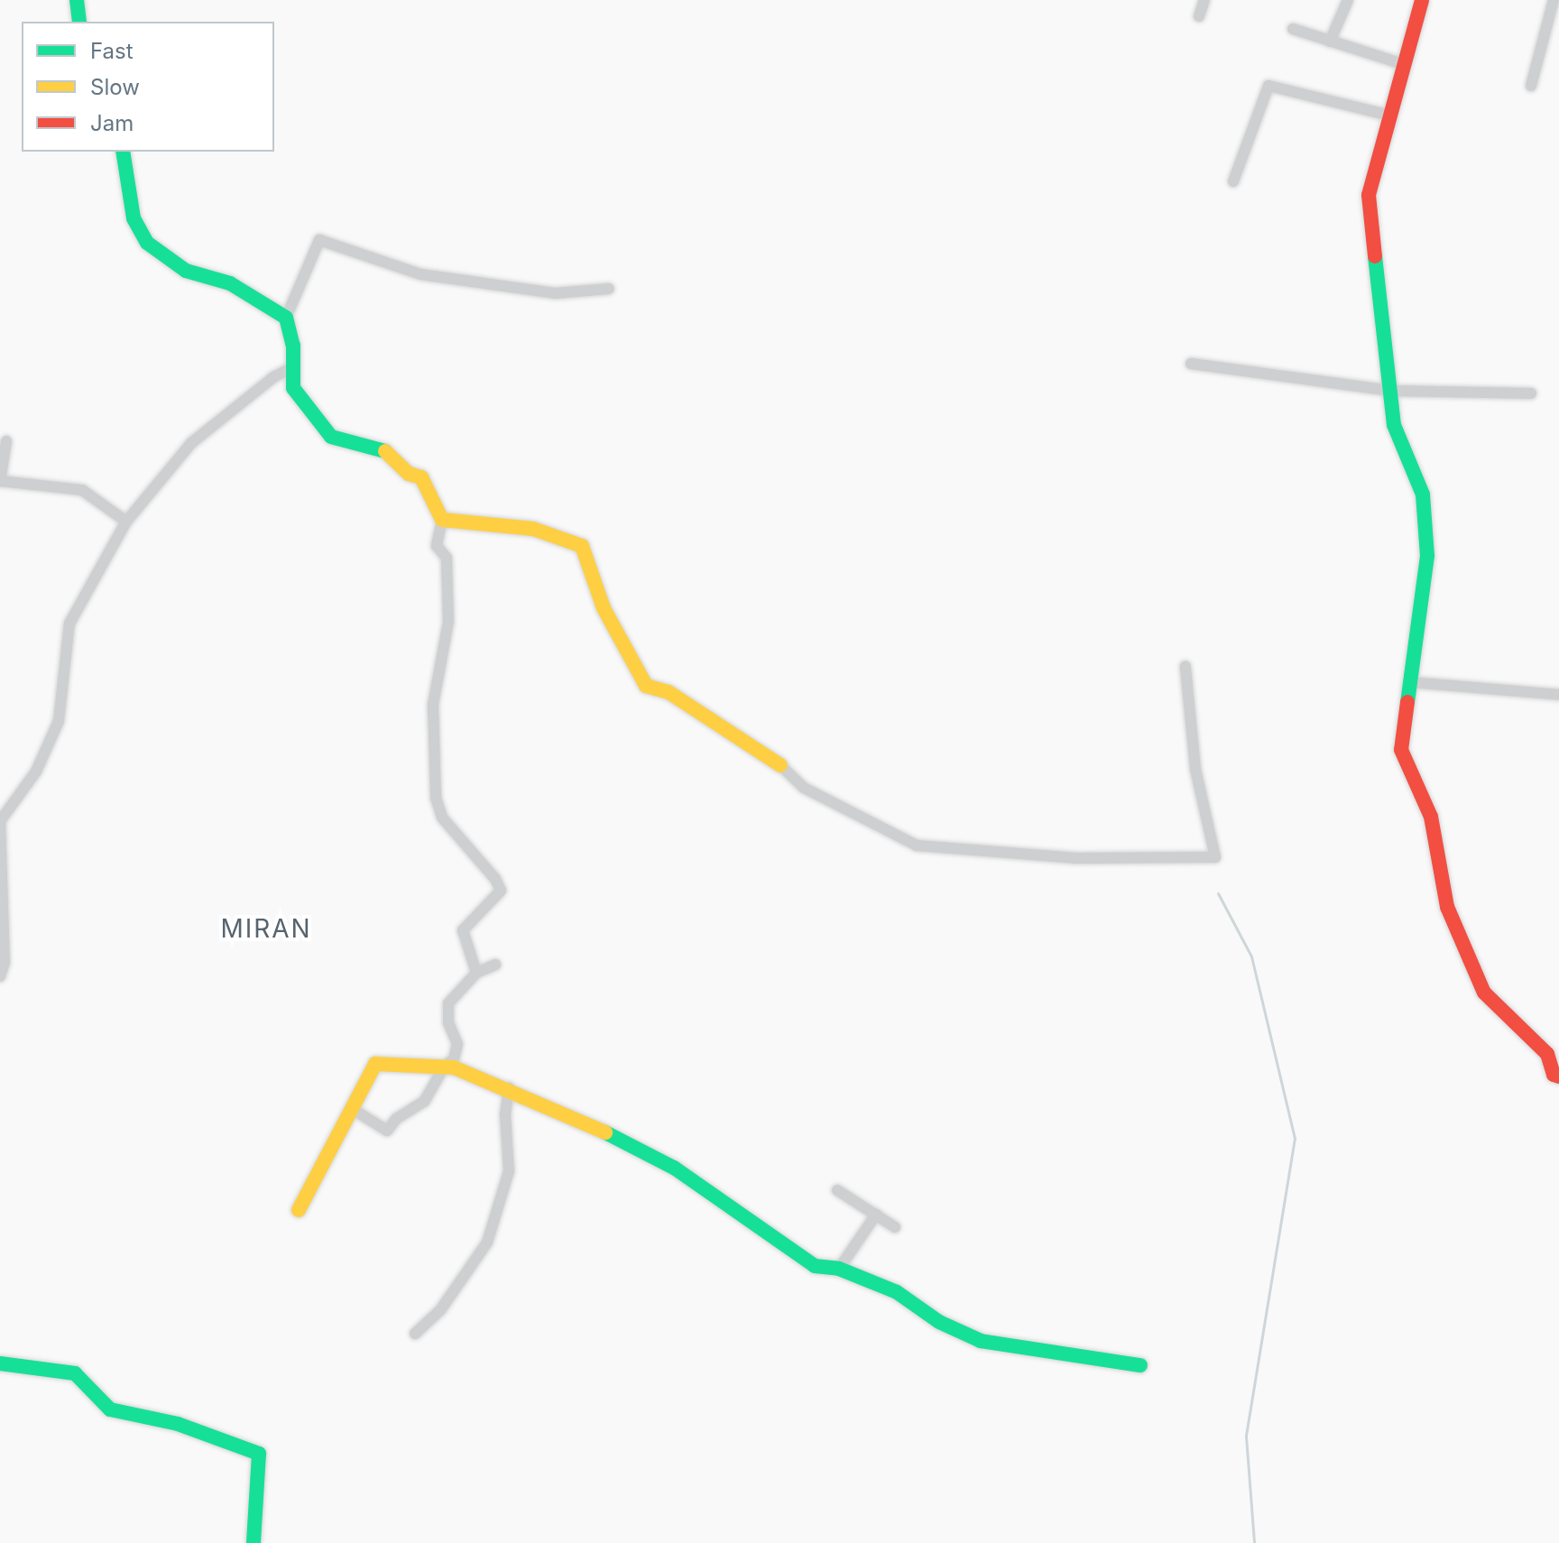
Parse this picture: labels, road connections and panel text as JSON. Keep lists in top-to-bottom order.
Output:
{
  "districts": ["MIRAN"],
  "legend": ["Fast", "Slow", "Jam"]
}
